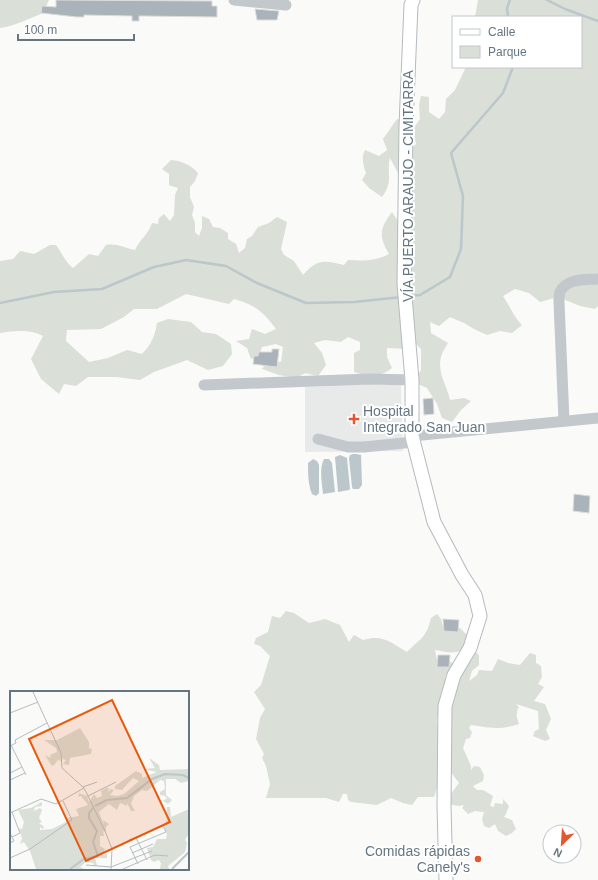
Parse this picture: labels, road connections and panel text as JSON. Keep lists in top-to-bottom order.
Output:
{
  "streets": {
    "main road": ["VÍA PUERTO ARAUJO - CIMITARRA"]
  },
  "places": {
    "health": ["Hospital Integrado San Juan"],
    "other": ["Comidas rápidas Canely's"]
  },
  "legend": ["Calle", "Parque"],
  "scale_bar": "100 m",
  "north": "bottom left"
}
